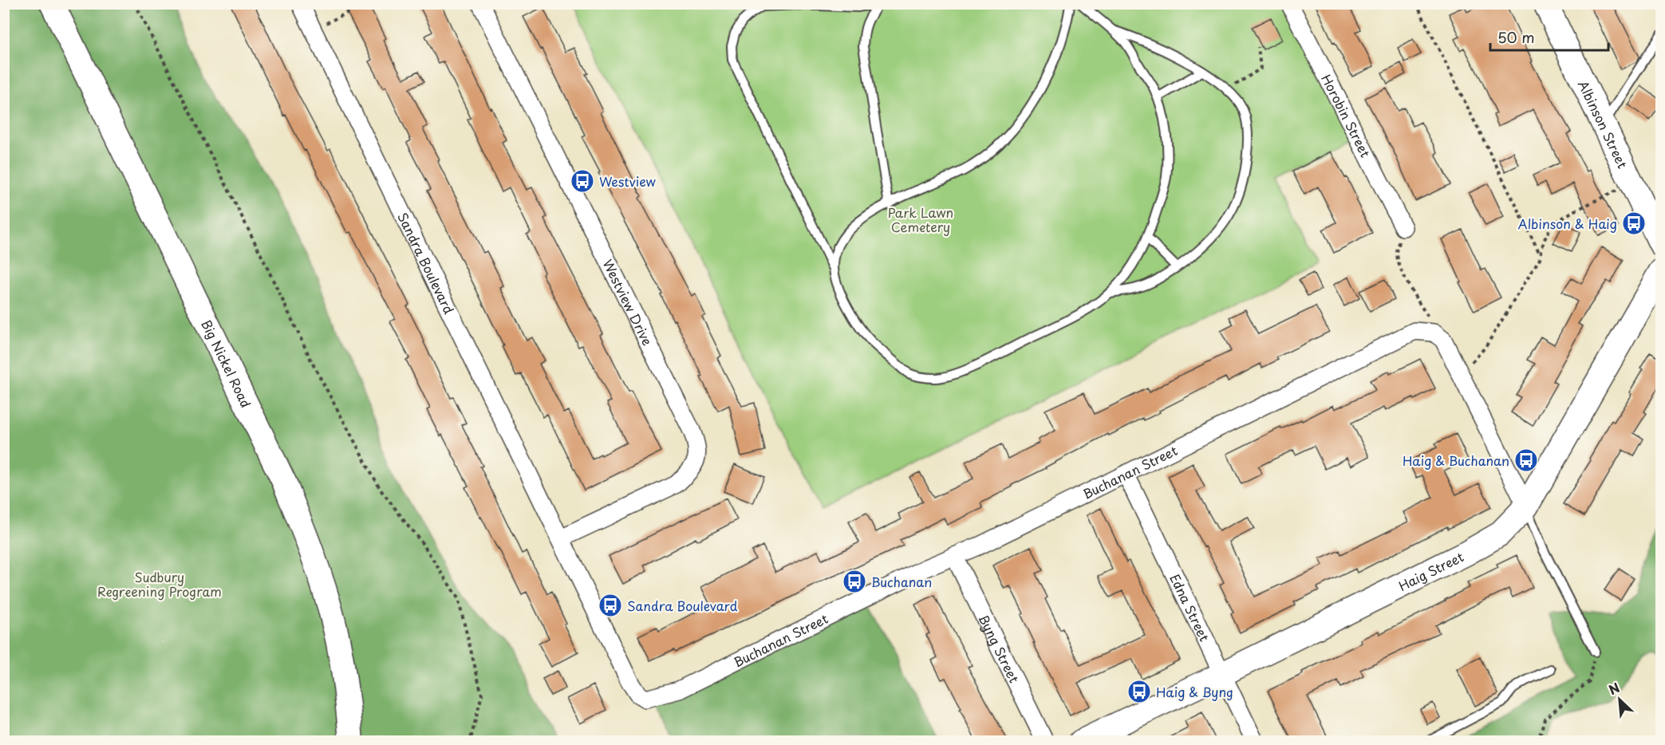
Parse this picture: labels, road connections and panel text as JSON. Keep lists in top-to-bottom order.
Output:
{
  "streets": {
    "street": [
      "Horobin Street",
      "Albinson Street",
      "Sandra Boulevard",
      "Westview Drive",
      "Big Nickel Road",
      "Buchanan Street",
      "Haig Street",
      "Edna Street",
      "Byng Street"
    ]
  },
  "crossings": [
    ["Sandra Boulevard", "Westview Drive"],
    ["Sandra Boulevard", "Buchanan Street"],
    ["Buchanan Street", "Edna Street"],
    ["Buchanan Street", "Byng Street"],
    ["Haig Street", "Edna Street"]
  ],
  "parks": ["Park Lawn Cemetery", "Sudbury Regreening Program"],
  "places": {
    "bus stop": [
      "Westview",
      "Albinson & Haig",
      "Haig & Buchanan",
      "Buchanan",
      "Sandra Boulevard",
      "Haig & Byng"
    ]
  },
  "scale_bar": "50 m",
  "north": "top left"
}
